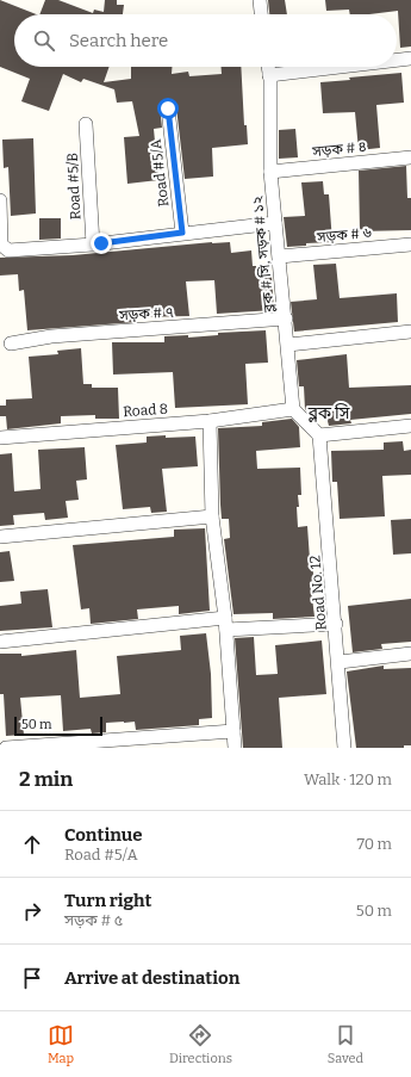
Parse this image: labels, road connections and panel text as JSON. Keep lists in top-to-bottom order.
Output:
{
  "streets": {
    "street": [
      "সড়ক # ৪",
      "Road #5/A",
      "Road #5/B",
      "সড়ক # ৬",
      "ব্লক # সি, সড়ক # ১২",
      "সড়ক # ৭",
      "Road 8",
      "Road No. 12"
    ]
  },
  "crossings": [
    ["সড়ক # ৪", "ব্লক # সি, সড়ক # ১২"],
    ["সড়ক # ৬", "ব্লক # সি, সড়ক # ১২"],
    ["ব্লক # সি, সড়ক # ১২", "সড়ক # ৭"],
    ["ব্লক # সি, সড়ক # ১২", "Road 8"]
  ],
  "districts": ["ব্লক সি"],
  "scale_bar": "50 m",
  "page": {
    "search": "Search here",
    "scale": "50 m",
    "heading": ["2 min", "Walk · 120 m"],
    "list": [
      ["Continue", "Road #5/A", "70 m"],
      ["Turn right", "সড়ক # ৫", "50 m"],
      "Arrive at destination"
    ],
    "nav": ["Map", "Directions", "Saved"]
  }
}
